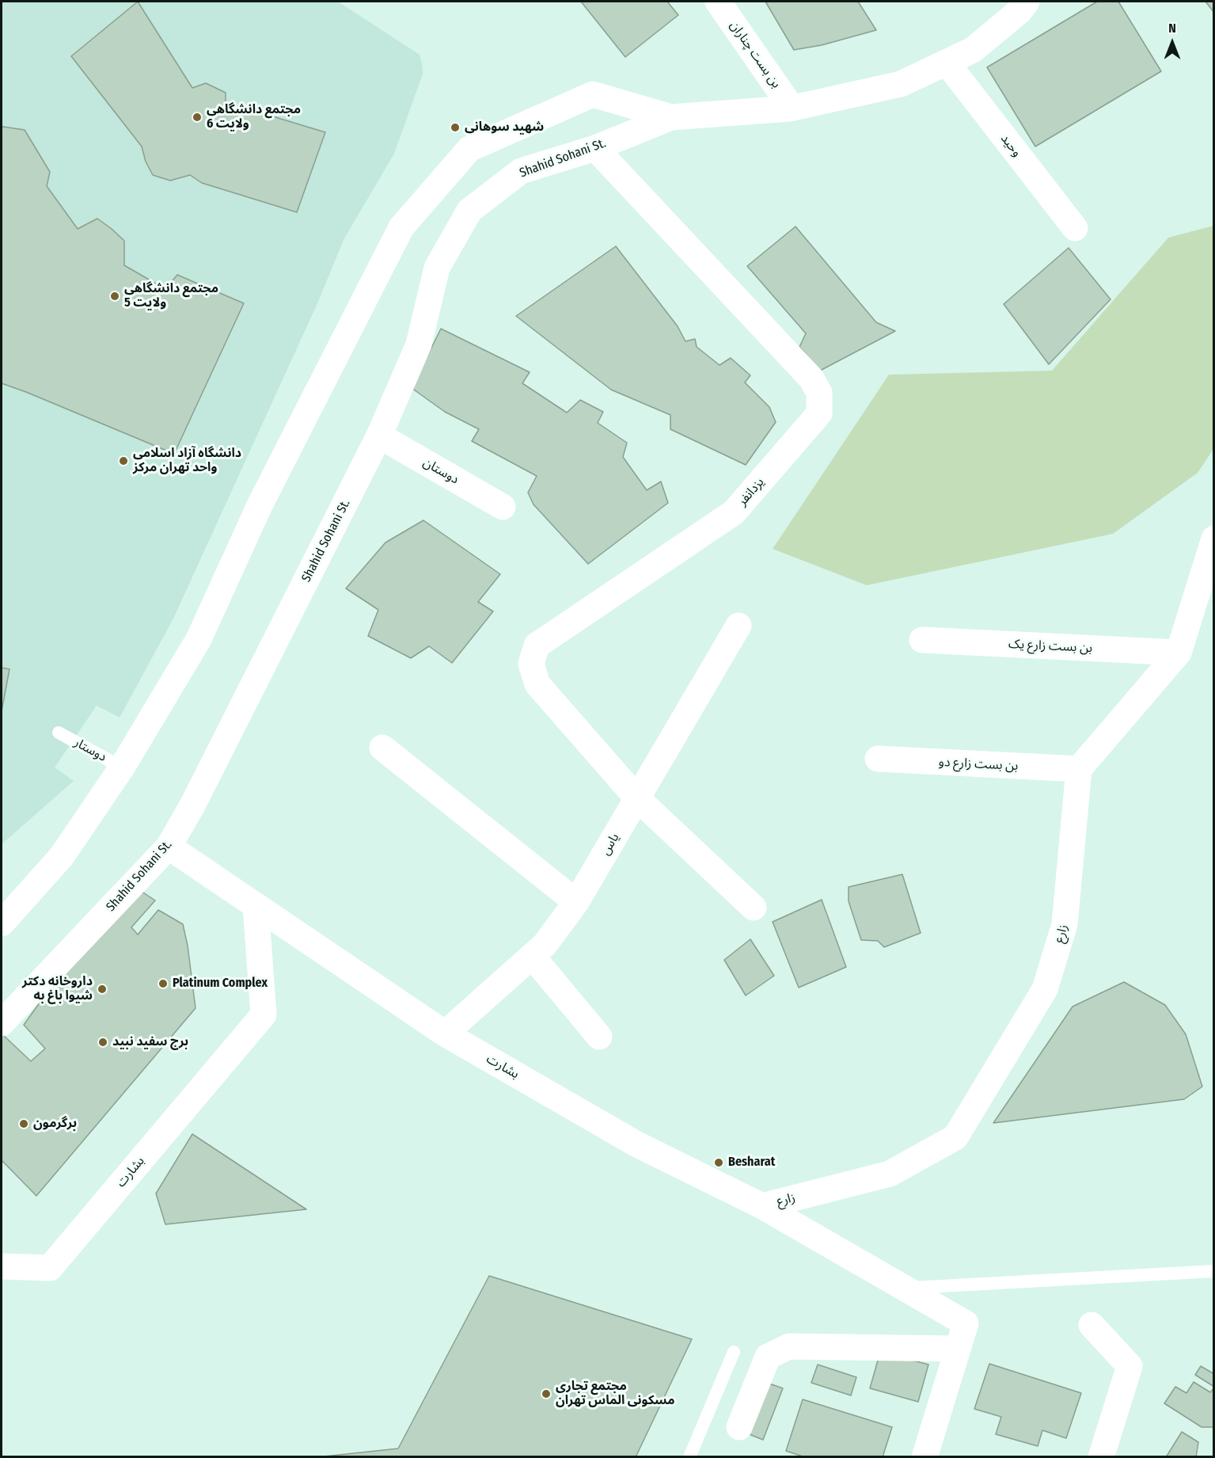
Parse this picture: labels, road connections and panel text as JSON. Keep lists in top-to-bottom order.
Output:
{
  "streets": {
    "street": [
      "بن بست چناران",
      "وحید",
      "Shahid Sohani St.",
      "دوستان",
      "یزدانفر",
      "بن بست زارع یک",
      "بن بست زارع دو",
      "یاس",
      "زارع",
      "بشارت"
    ],
    "lane": ["دوستار"]
  },
  "crossings": [
    ["بن بست چناران", "Shahid Sohani St."],
    ["وحید", "Shahid Sohani St."],
    ["Shahid Sohani St.", "دوستان"],
    ["Shahid Sohani St.", "یزدانفر"],
    ["Shahid Sohani St.", "دوستار"],
    ["Shahid Sohani St.", "بشارت"],
    ["یزدانفر", "یاس"],
    ["بن بست زارع دو", "زارع"],
    ["یاس", "بشارت"],
    ["زارع", "بشارت"]
  ],
  "places": [
    "مجتمع دانشگاهی ولایت 6",
    "شهید سوهانی",
    "مجتمع دانشگاهی ولایت 5",
    "دانشگاه آزاد اسلامی واحد تهران مرکز",
    "Platinum Complex",
    "داروخانه دکتر شیوا باغ به",
    "برج سفید نبید",
    "برگرمون",
    "Besharat",
    "مجتمع تجاری مسکونی الماس تهران"
  ],
  "north": "top"
}
